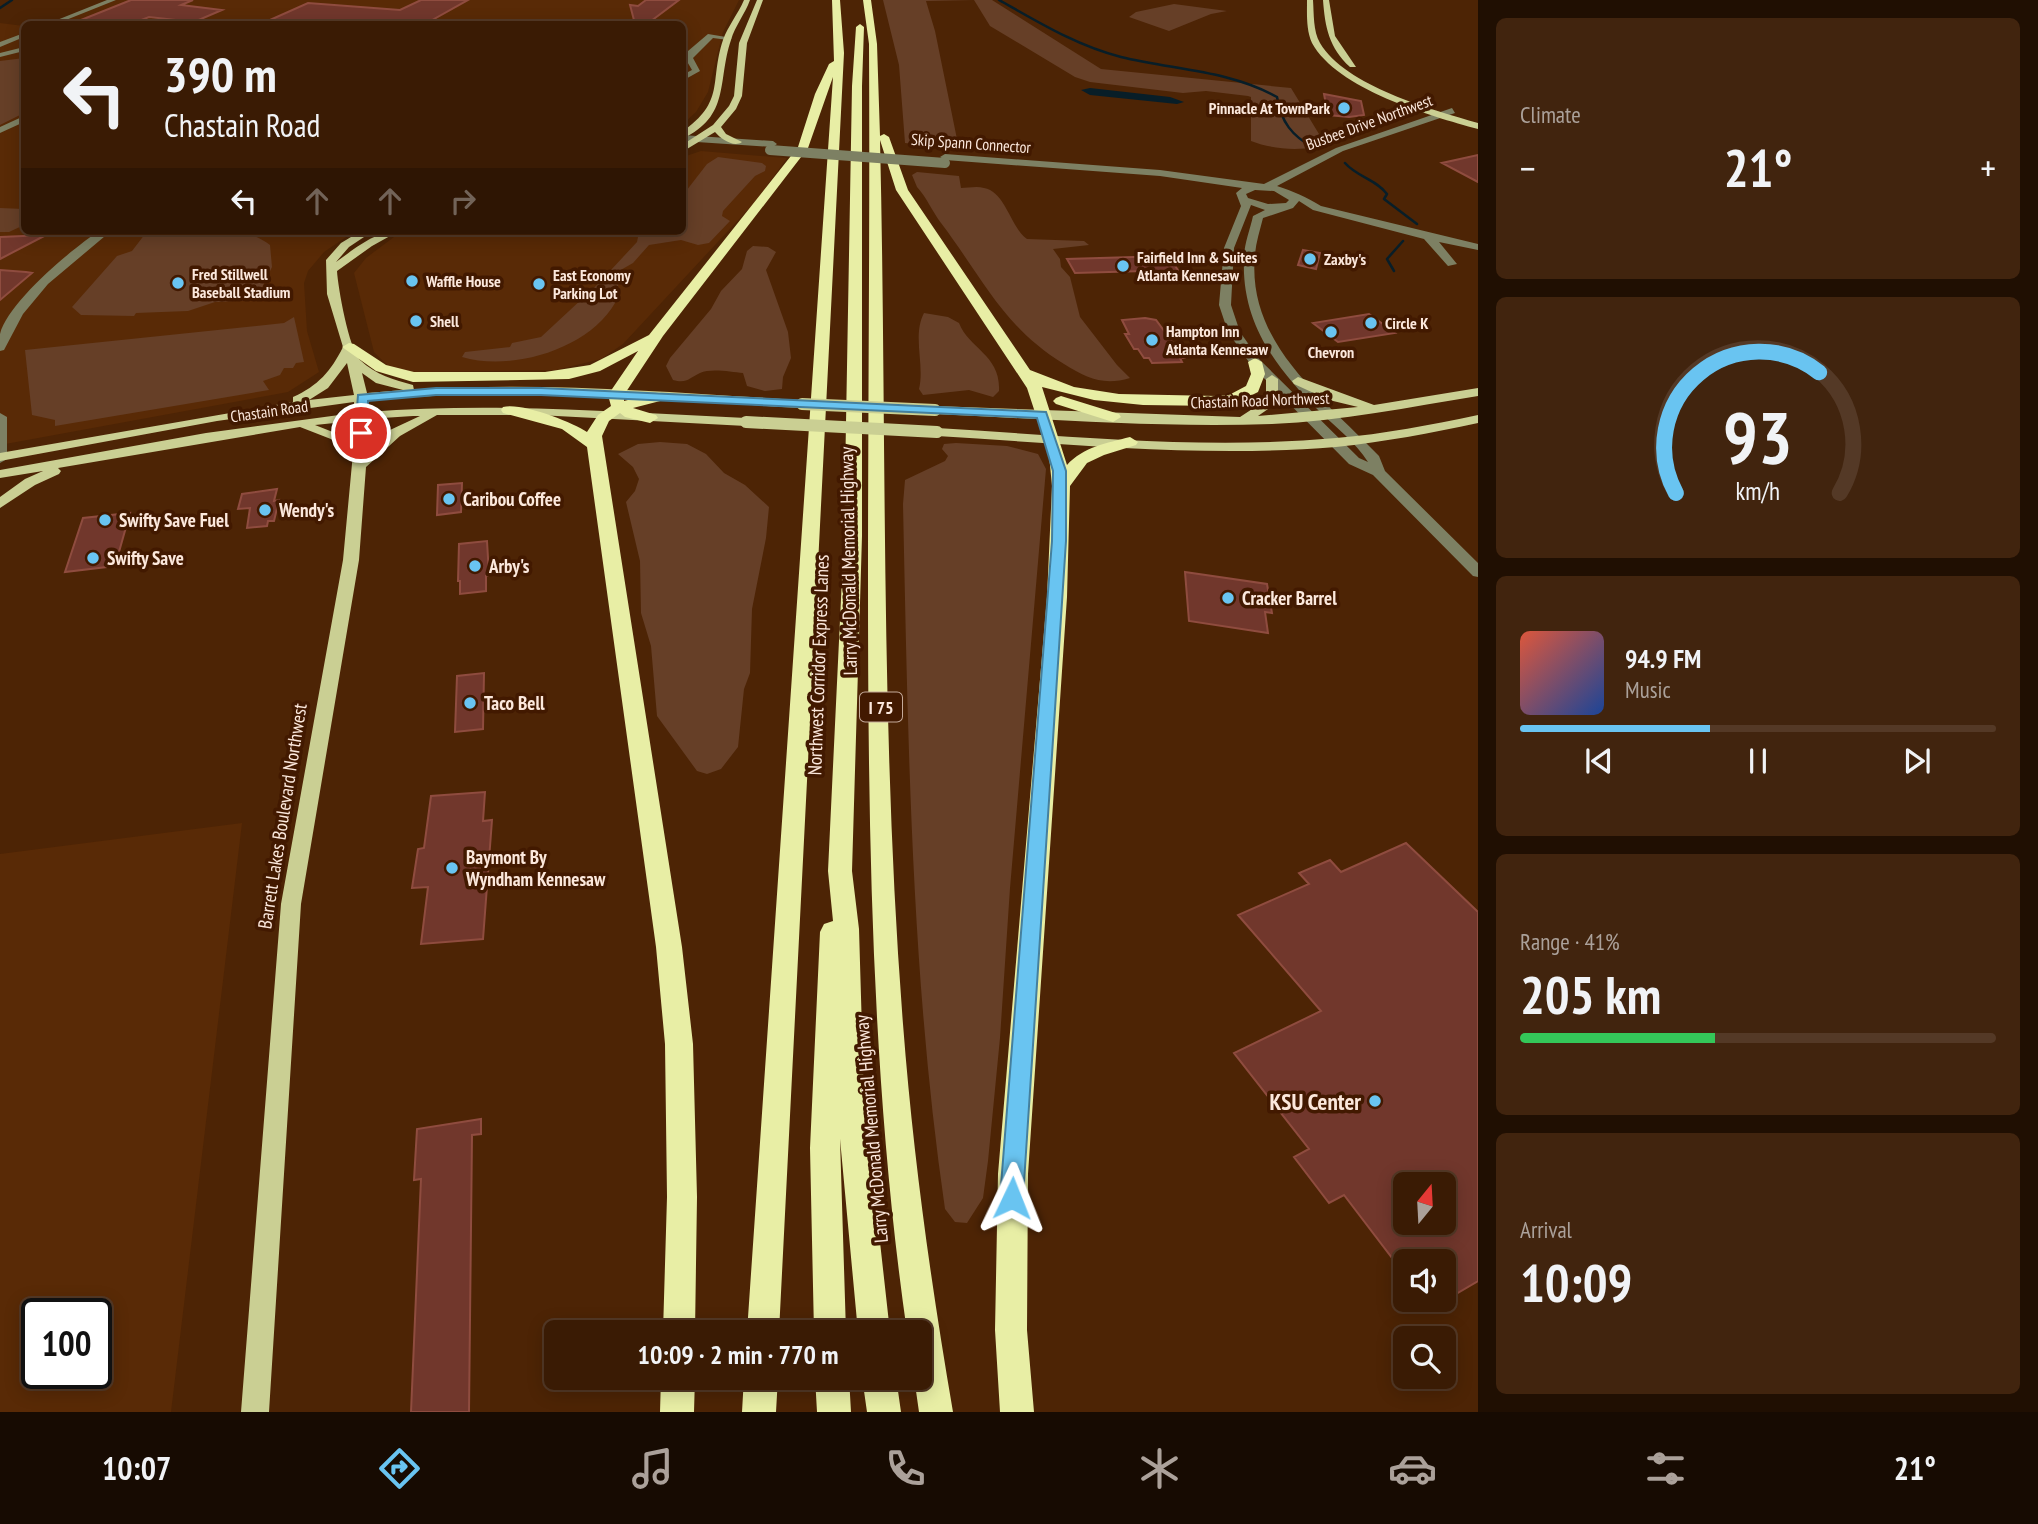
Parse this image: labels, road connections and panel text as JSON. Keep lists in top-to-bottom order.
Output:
{
  "streets": {
    "highway": ["Larry McDonald Memorial Highway", "Northwest Corridor Express Lanes", "I 75"],
    "main road": ["Chastain Road Northwest", "Chastain Road", "Barrett Lakes Boulevard Northwest"],
    "street": ["Busbee Drive Northwest", "Skip Spann Connector"]
  },
  "crossings": [
    ["Busbee Drive Northwest", "Skip Spann Connector"],
    ["Chastain Road", "Barrett Lakes Boulevard Northwest"]
  ],
  "places": [
    "Pinnacle At TownPark",
    "Zaxby's",
    "Fairfield Inn & Suites Atlanta Kennesaw",
    "Waffle House",
    "Fred Stillwell Baseball Stadium",
    "East Economy Parking Lot",
    "Shell",
    "Circle K",
    "Chevron",
    "Hampton Inn Atlanta Kennesaw",
    "Caribou Coffee",
    "Wendy's",
    "Swifty Save Fuel",
    "Swifty Save",
    "Arby's",
    "Cracker Barrel",
    "Taco Bell",
    "Baymont By Wyndham Kennesaw",
    "KSU Center"
  ],
  "north": "top",
  "page": {
    "tile": [
      "Climate",
      ["Range · 41%", "205 km"],
      ["Arrival", "10:09"]
    ],
    "turn": ["390 m", "Chastain Road"],
    "heat": ["−", "21°", "+"],
    "song": ["94.9 FM", "Music"],
    "limit": "100",
    "trip": "10:09 · 2 min · 770 m",
    "tabs": ["10:07", "21°"],
    "gauge": ["93", "km/h"]
  }
}
